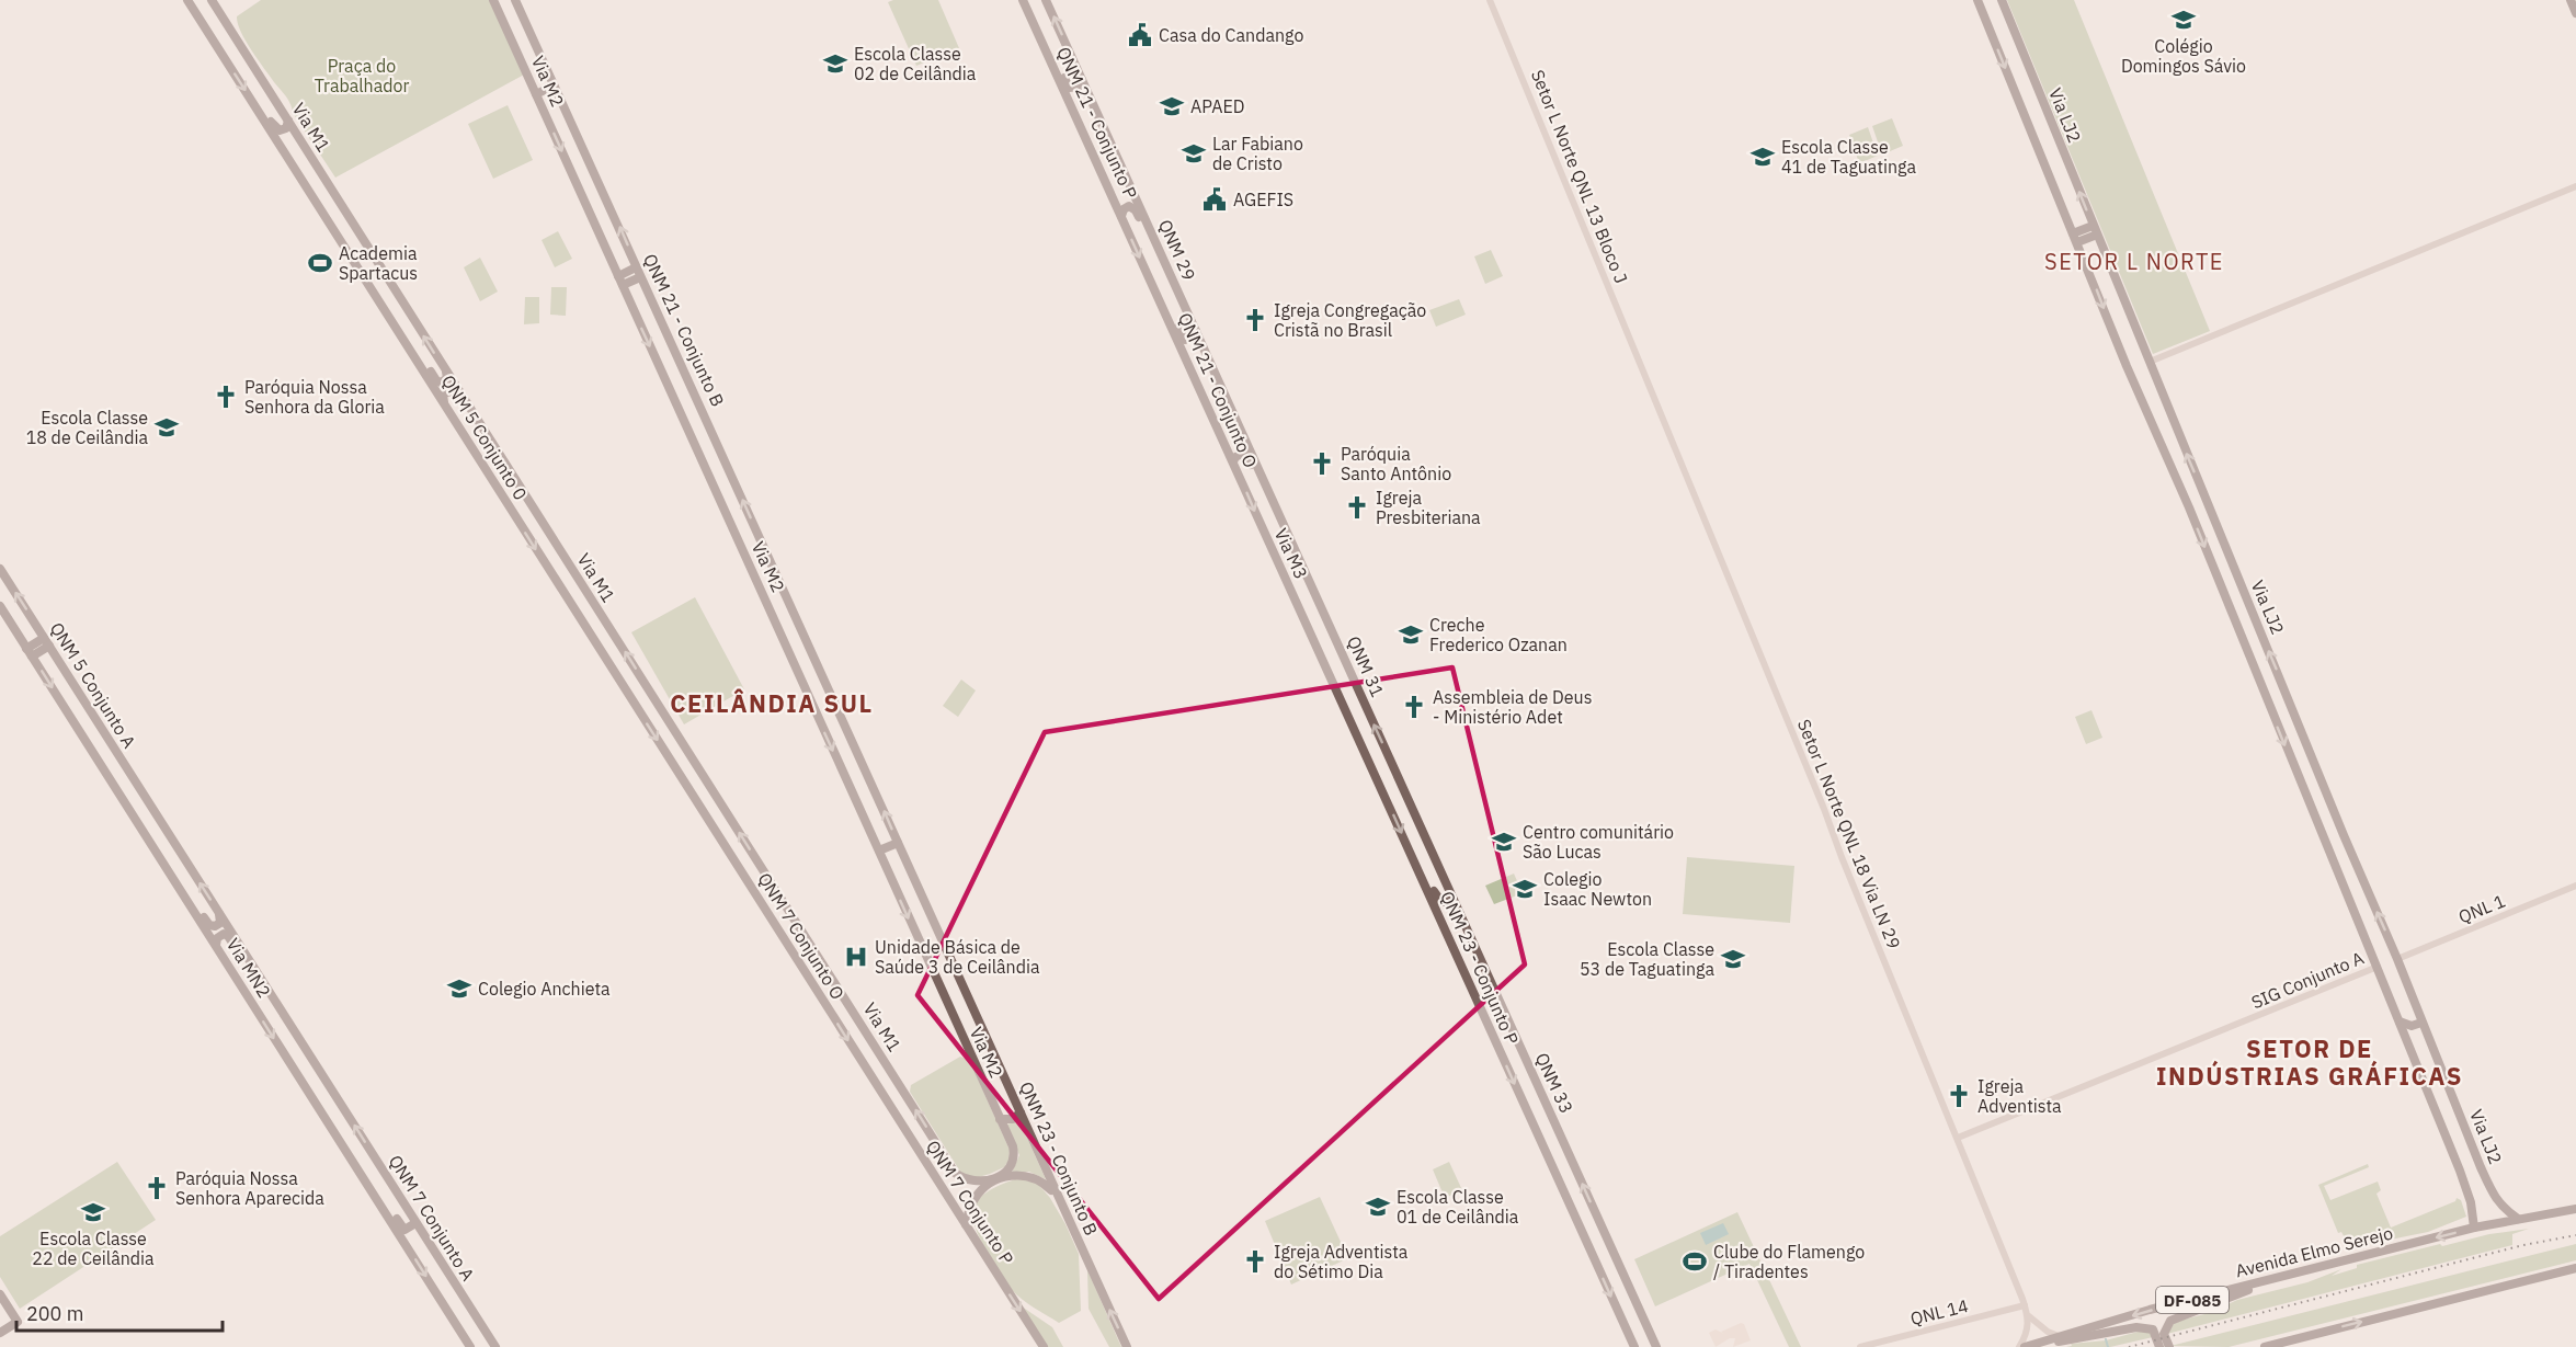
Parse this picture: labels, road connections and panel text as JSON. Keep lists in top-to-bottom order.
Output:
{
  "streets": {
    "main road": [
      "Via M2",
      "Via LJ2",
      "QNM 21 - Conjunto P",
      "Via M1",
      "QNM 29",
      "QNM 21 - Conjunto B",
      "QNM 21 - Conjunto O",
      "QNM 5 Conjunto 0",
      "Via M3",
      "QNM 31",
      "QNM 5 Conjunto A",
      "QNM 7 Conjunto O",
      "Via MN2",
      "QNM 23 - Conjunto P",
      "QNM 33",
      "QNM 23 - Conjunto B",
      "QNM 7 Conjunto P",
      "QNM 7 Conjunto A",
      "Avenida Elmo Serejo",
      "DF-085"
    ],
    "street": [
      "Setor L Norte QNL 13 Bloco J",
      "Setor L Norte QNL 18 Via LN 29",
      "QNL 1",
      "SIG Conjunto A",
      "QNL 14"
    ]
  },
  "crossings": [
    ["Via M2", "Via M1"],
    ["Via LJ2", "QNL 1"],
    ["Via LJ2", "SIG Conjunto A"],
    ["Via LJ2", "Avenida Elmo Serejo"],
    ["QNM 21 - Conjunto P", "QNM 21 - Conjunto O"],
    ["Setor L Norte QNL 13 Bloco J", "Setor L Norte QNL 18 Via LN 29"],
    ["QNM 29", "QNM 31"],
    ["QNM 21 - Conjunto B", "QNM 23 - Conjunto B"],
    ["QNM 21 - Conjunto O", "Via M3"],
    ["QNM 5 Conjunto 0", "QNM 7 Conjunto O"],
    ["Via M3", "QNM 23 - Conjunto P"],
    ["QNM 31", "QNM 33"],
    ["QNM 5 Conjunto A", "QNM 7 Conjunto A"],
    ["Setor L Norte QNL 18 Via LN 29", "SIG Conjunto A"],
    ["Setor L Norte QNL 18 Via LN 29", "QNL 14"],
    ["QNM 7 Conjunto O", "QNM 7 Conjunto P"]
  ],
  "one_way": [
    "Via M2",
    "Via M1",
    "QNM 21 - Conjunto B",
    "QNM 5 Conjunto 0",
    "QNM 31",
    "QNM 5 Conjunto A",
    "QNM 7 Conjunto O",
    "Via MN2",
    "QNM 23 - Conjunto P",
    "QNM 23 - Conjunto B",
    "QNM 7 Conjunto P",
    "QNM 7 Conjunto A"
  ],
  "districts": ["SETOR L NORTE", "CEILÂNDIA SUL", "SETOR DE INDÚSTRIAS GRÁFICAS"],
  "parks": ["Praça do Trabalhador"],
  "places": {
    "school or university": [
      "Colégio Domingos Sávio",
      "Escola Classe 02 de Ceilândia",
      "APAED",
      "Lar Fabiano de Cristo",
      "Escola Classe 41 de Taguatinga",
      "Escola Classe 18 de Ceilândia",
      "Creche Frederico Ozanan",
      "Centro comunitário São Lucas",
      "Colegio Isaac Newton",
      "Escola Classe 53 de Taguatinga",
      "Colegio Anchieta",
      "Escola Classe 01 de Ceilândia",
      "Escola Classe 22 de Ceilândia"
    ],
    "public building": ["Casa do Candango", "AGEFIS"],
    "sports": ["Academia Spartacus", "Clube do Flamengo / Tiradentes"],
    "church": [
      "Igreja Congregação Cristã no Brasil",
      "Paróquia Nossa Senhora da Gloria",
      "Paróquia Santo Antônio",
      "Igreja Presbiteriana",
      "Assembleia de Deus - Ministério Adet",
      "Igreja Adventista",
      "Paróquia Nossa Senhora Aparecida",
      "Igreja Adventista do Sétimo Dia"
    ],
    "hospital": ["Unidade Básica de Saúde 3 de Ceilândia"]
  },
  "scale_bar": "200 m"
}
